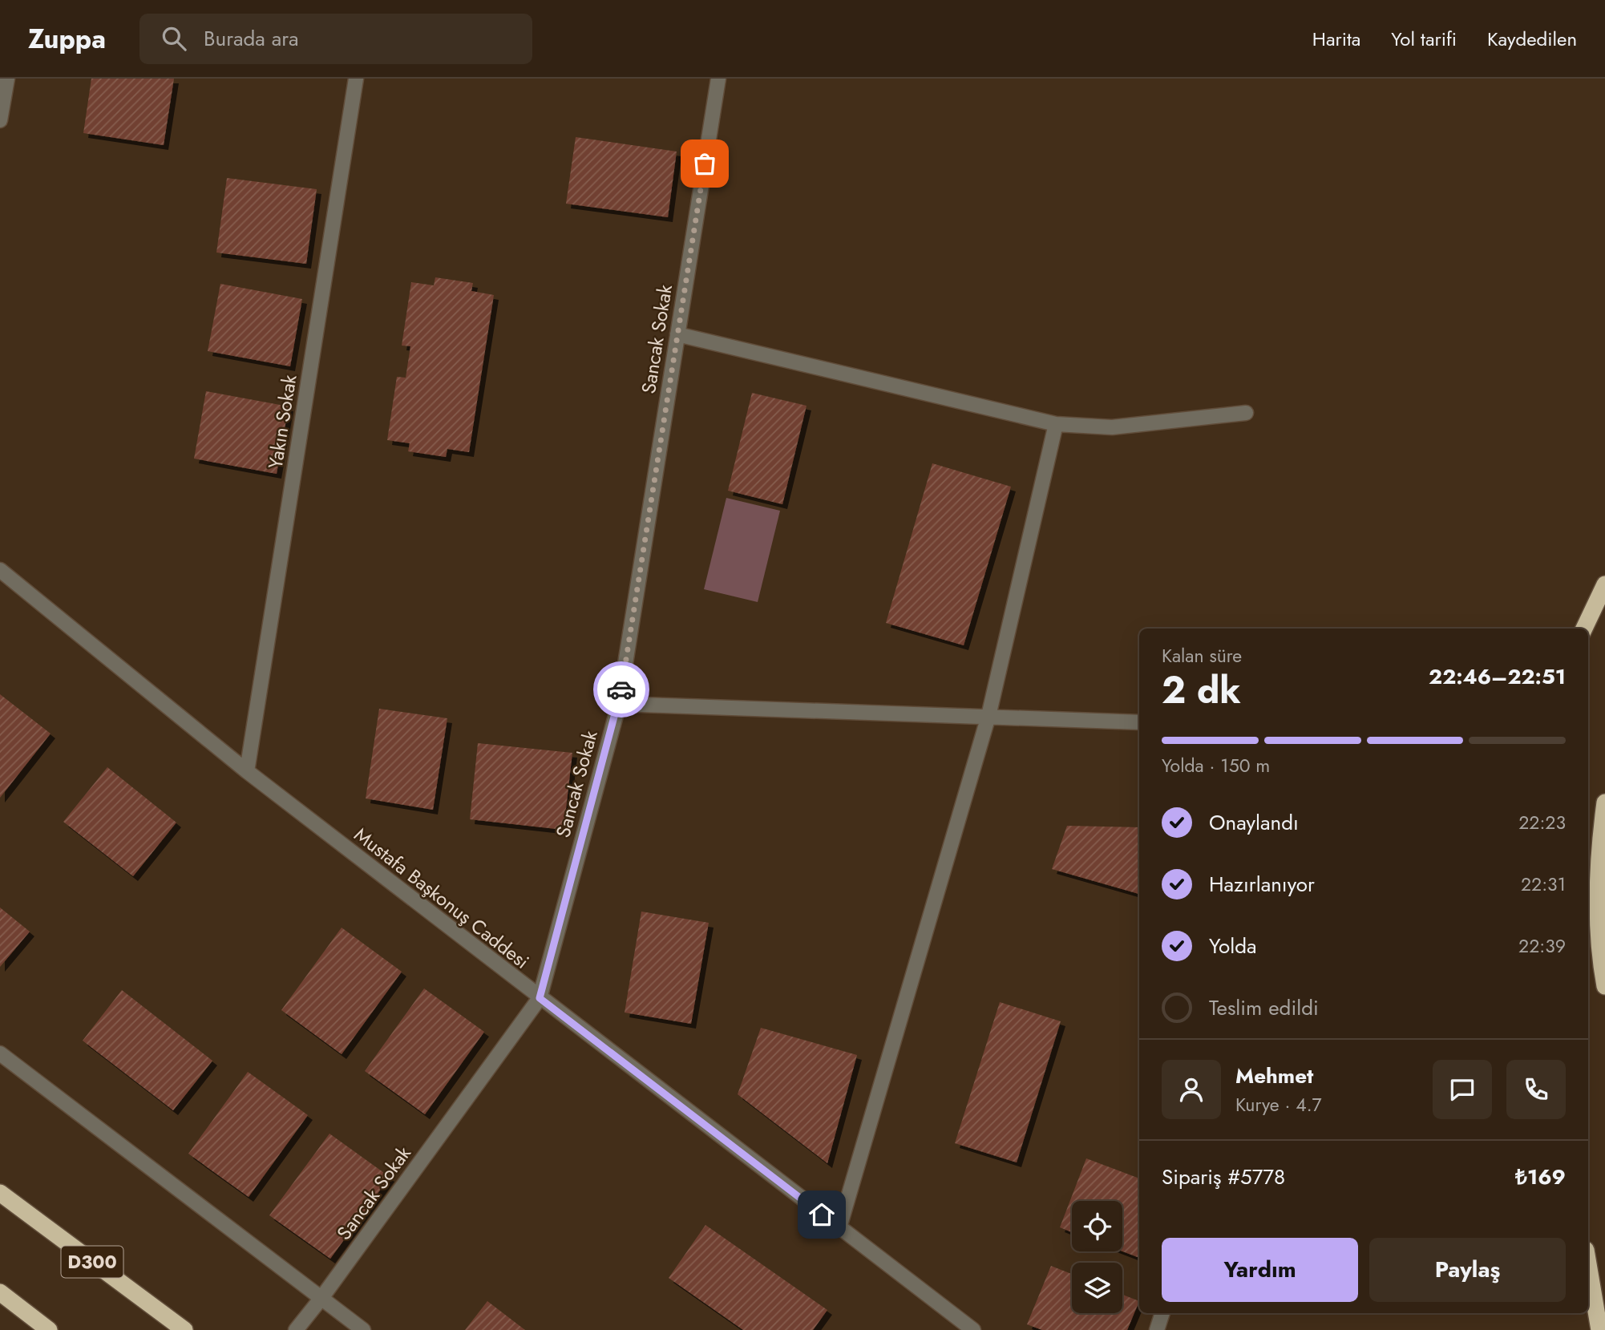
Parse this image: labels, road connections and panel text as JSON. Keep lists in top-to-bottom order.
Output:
{
  "streets": {
    "highway": ["D300"],
    "street": ["Sancak Sokak", "Yakın Sokak", "Mustafa Başkonuş Caddesi"]
  },
  "crossings": [
    ["Sancak Sokak", "Mustafa Başkonuş Caddesi"],
    ["Yakın Sokak", "Mustafa Başkonuş Caddesi"]
  ],
  "page": {
    "header": "Zuppa",
    "search": "Burada ara",
    "nav": ["Harita", "Yol tarifi", "Kaydedilen"],
    "heading": ["2 dk", "Kalan süre", "22:46–22:51"],
    "panel": [
      "Mehmet",
      "Kurye · 4.7",
      "Sipariş #5778",
      "₺169"
    ],
    "bar": "Yolda · 150 m",
    "list": [
      ["Onaylandı", "22:23"],
      ["Hazırlanıyor", "22:31"],
      ["Yolda", "22:39"],
      "Teslim edildi"
    ],
    "buttons": ["Yardım", "Paylaş"]
  }
}
